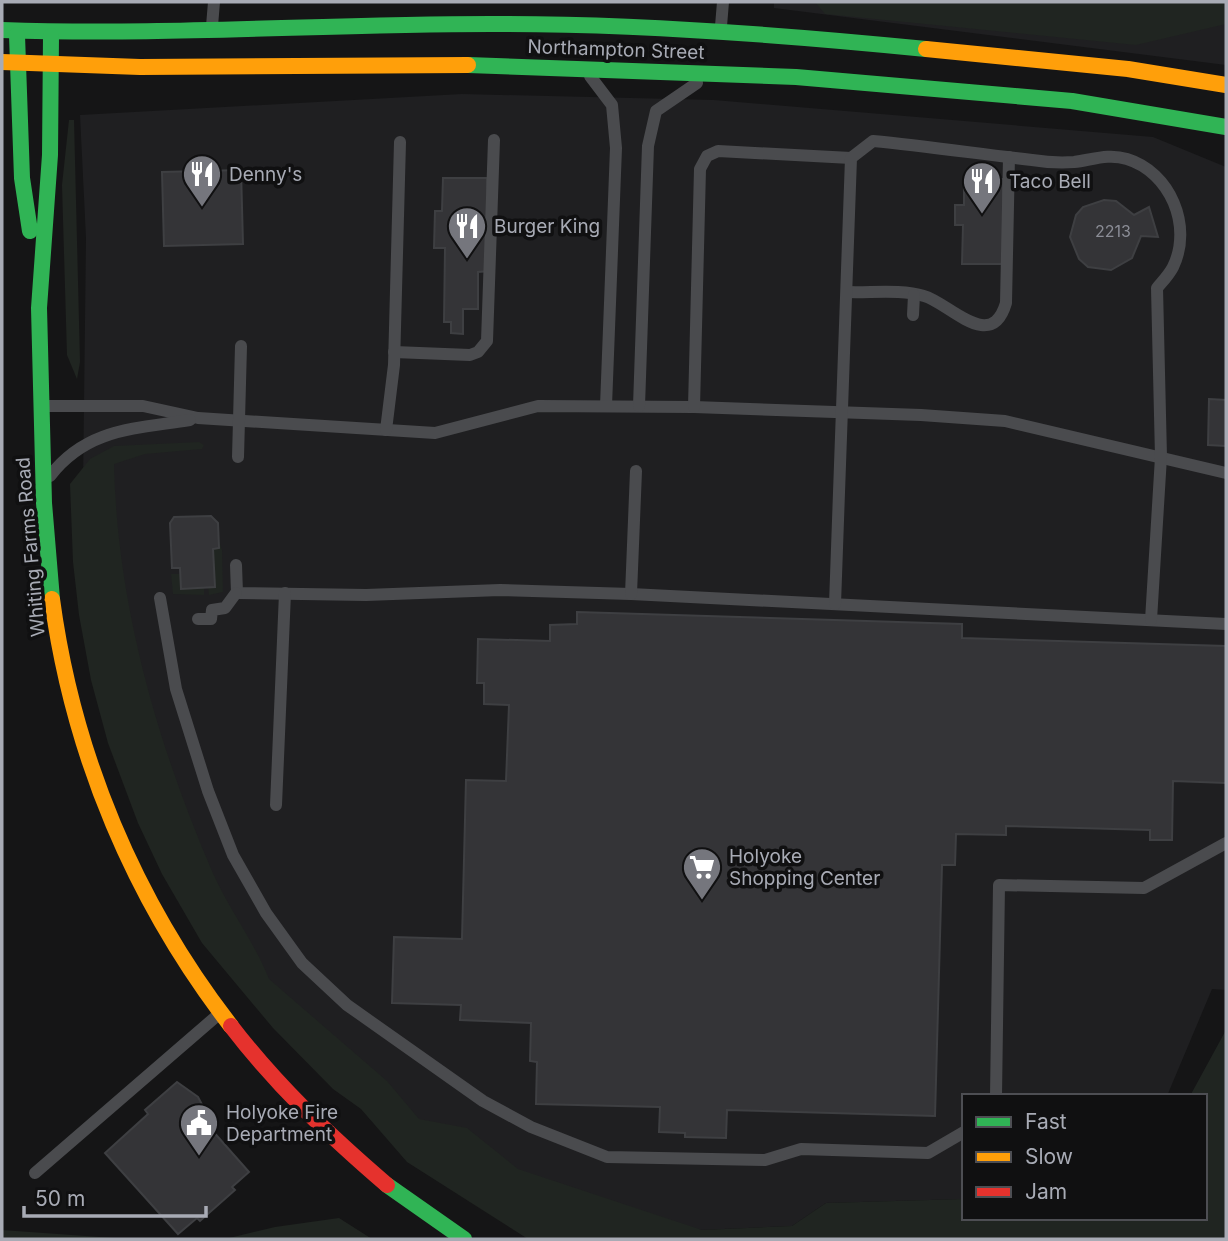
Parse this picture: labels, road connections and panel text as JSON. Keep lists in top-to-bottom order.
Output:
{
  "streets": {
    "main road": ["Northampton Street", "Whiting Farms Road"]
  },
  "crossings": [
    ["Northampton Street", "Whiting Farms Road"]
  ],
  "places": {
    "restaurant": ["Denny's", "Taco Bell", "Burger King"],
    "supermarket": ["Holyoke Shopping Center"],
    "public building": ["Holyoke Fire Department"]
  },
  "house_numbers": ["2213"],
  "legend": ["Fast", "Slow", "Jam"],
  "scale_bar": "50 m"
}
